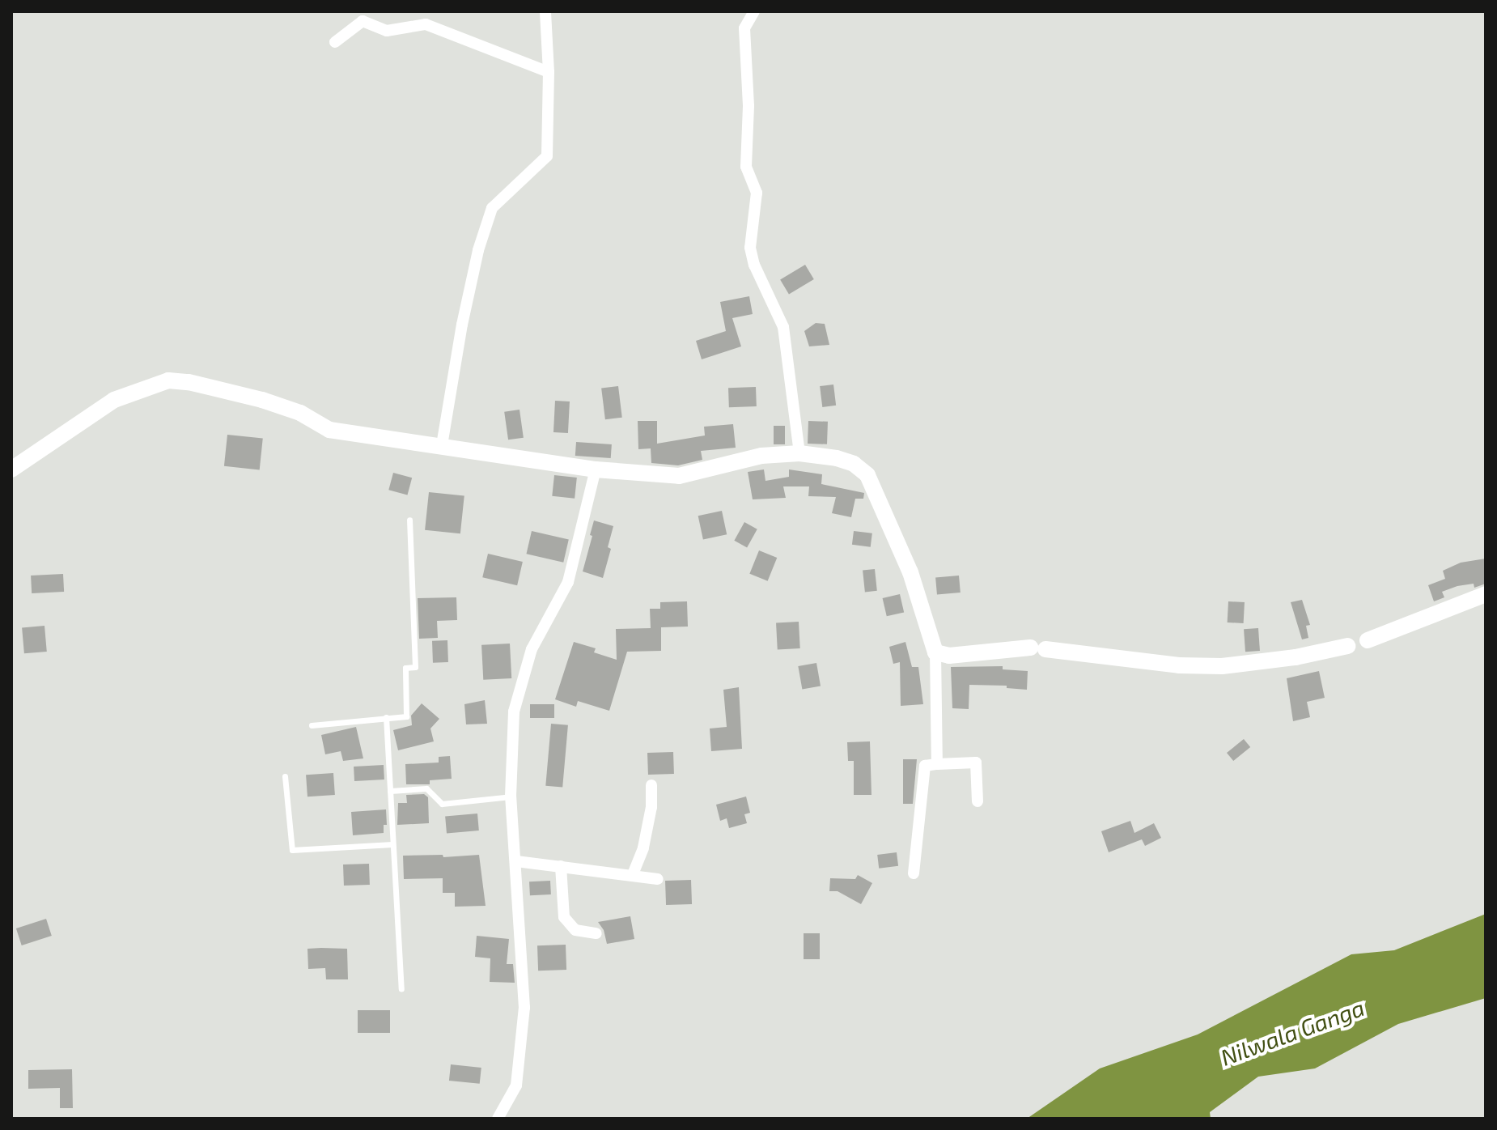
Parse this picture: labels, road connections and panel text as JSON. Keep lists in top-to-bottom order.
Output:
{
  "water": ["Nilwala Ganga"]
}
